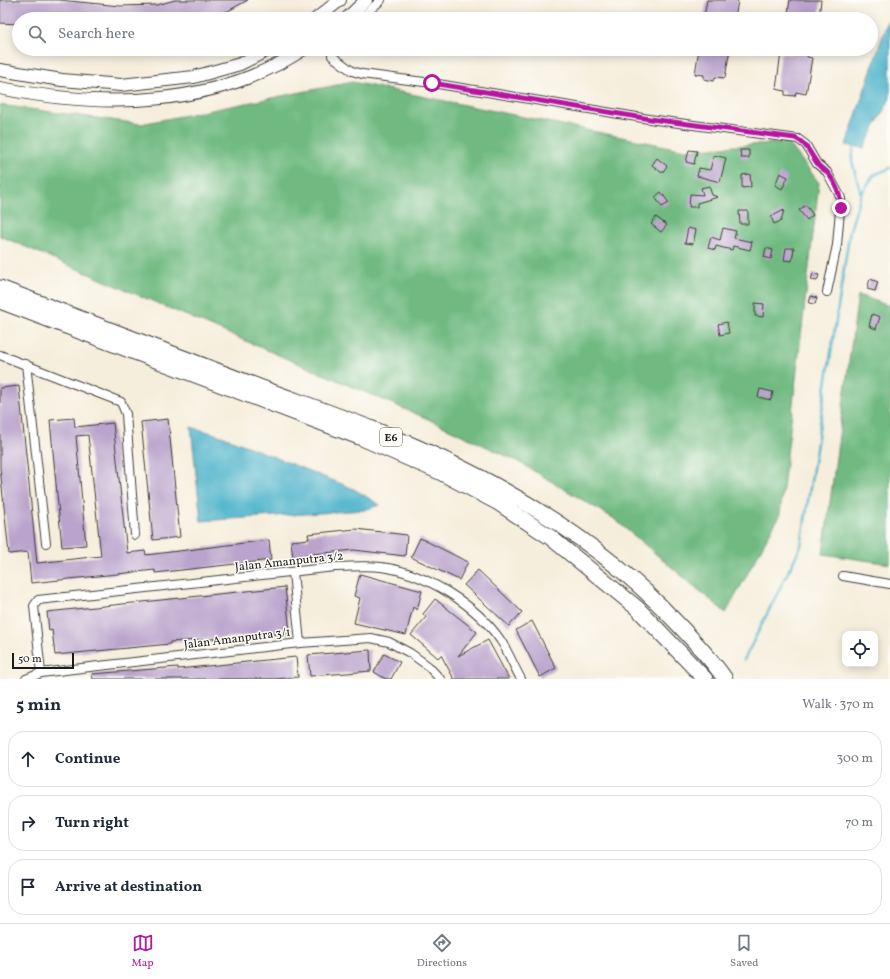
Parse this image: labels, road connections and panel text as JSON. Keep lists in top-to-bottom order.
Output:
{
  "streets": {
    "highway": ["E6"],
    "street": ["Jalan Amanputra 3/2", "Jalan Amanputra 3/1"]
  },
  "crossings": [
    ["Jalan Amanputra 3/2", "Jalan Amanputra 3/1"]
  ],
  "scale_bar": "50 m",
  "page": {
    "search": "Search here",
    "scale": "50 m",
    "heading": ["5 min", "Walk · 370 m"],
    "list": [
      ["Continue", "300 m"],
      ["Turn right", "70 m"],
      "Arrive at destination"
    ],
    "nav": ["Map", "Directions", "Saved"]
  }
}
